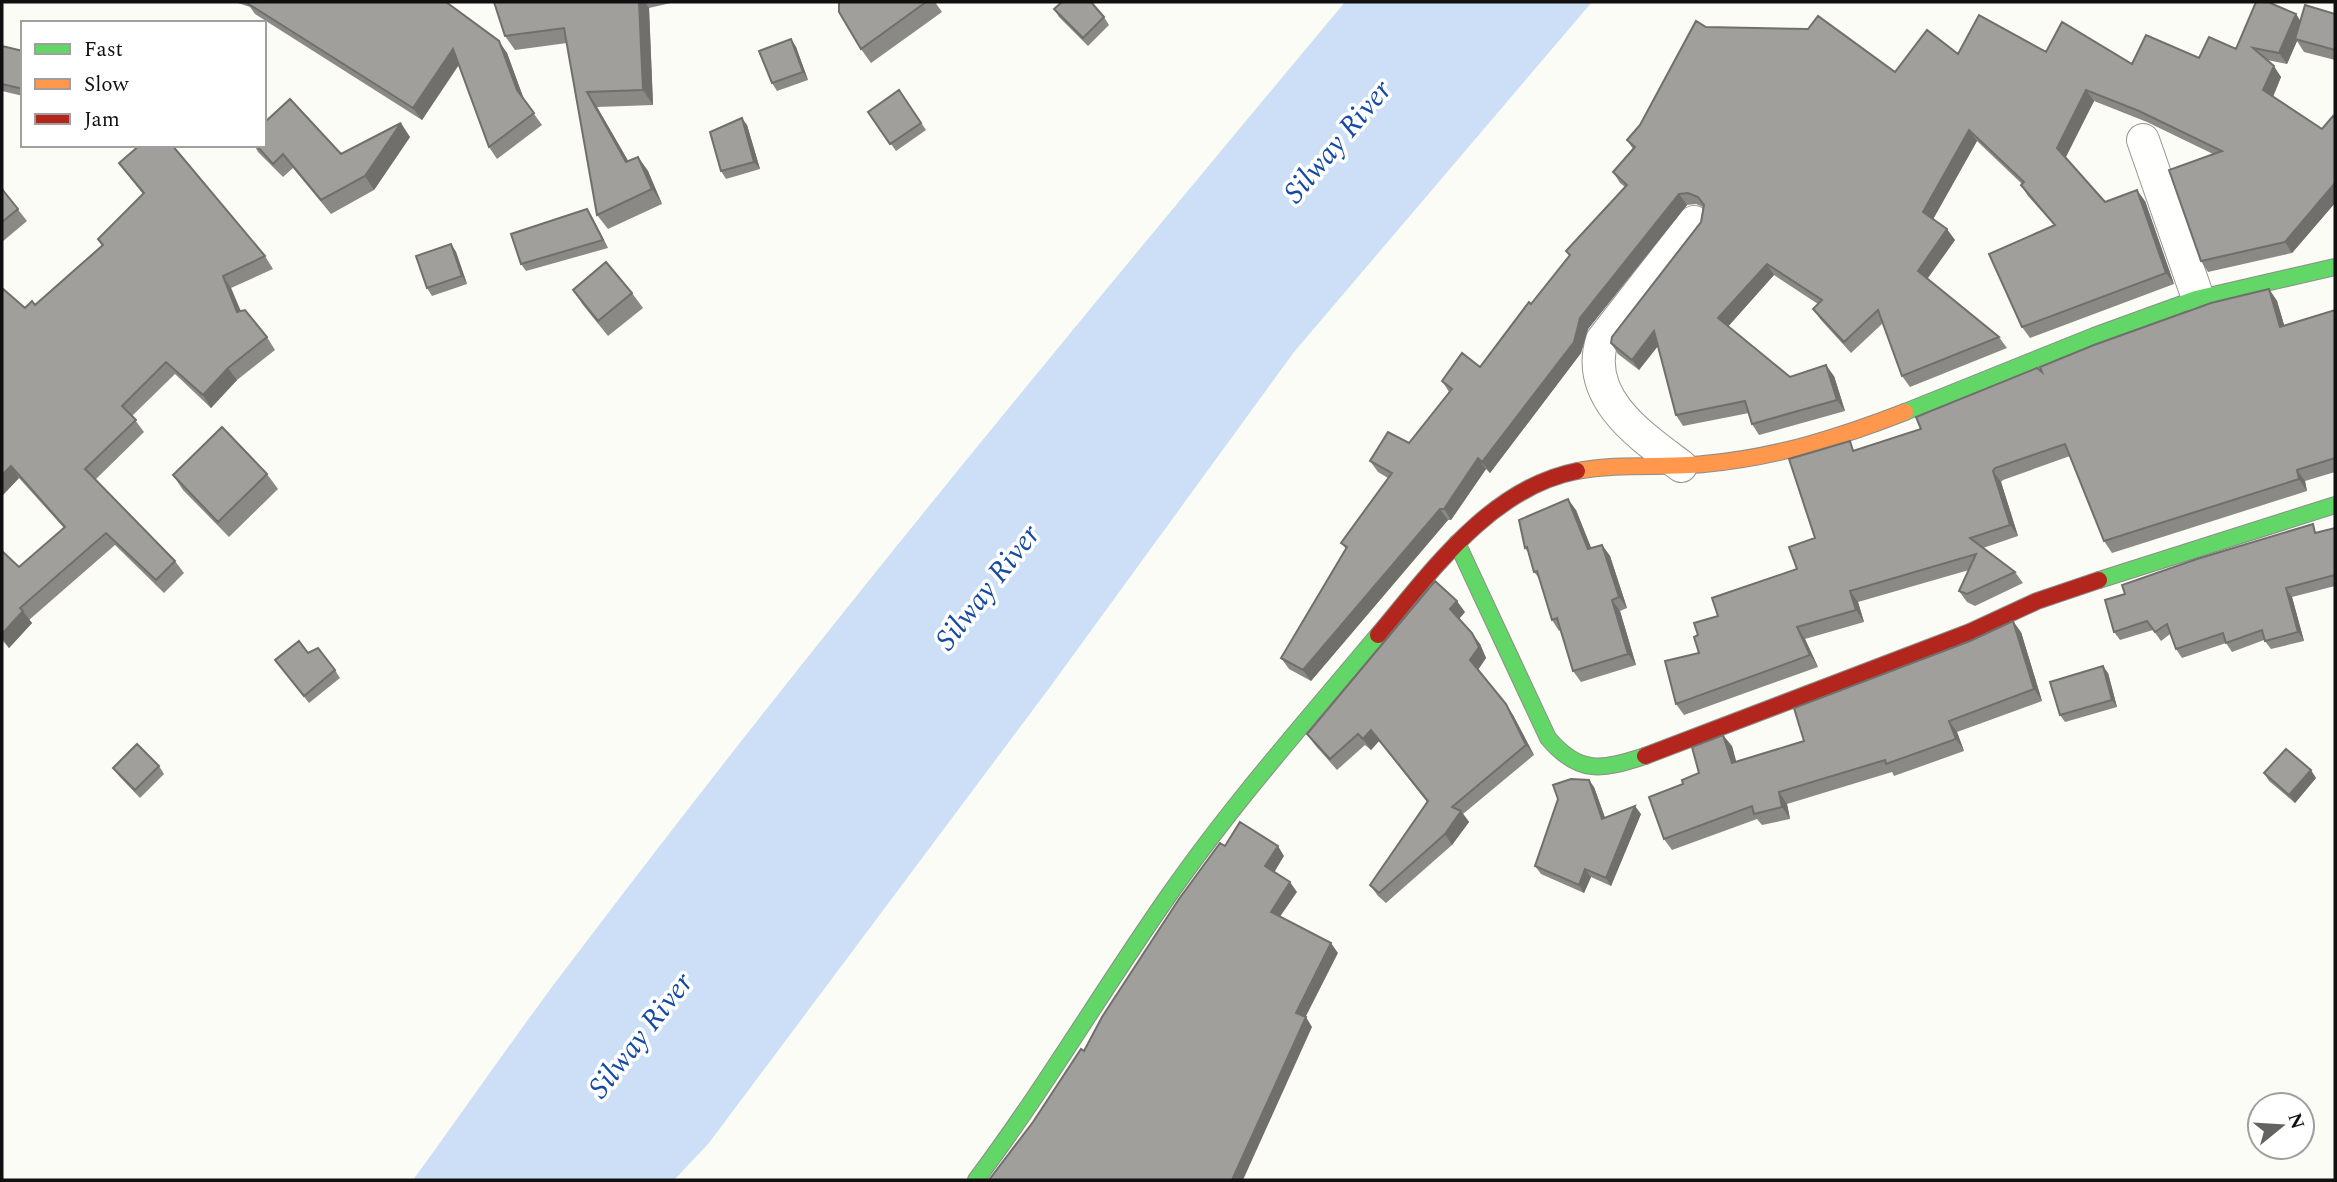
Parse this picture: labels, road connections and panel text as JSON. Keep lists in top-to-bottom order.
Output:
{
  "water": ["Silway River"],
  "legend": ["Fast", "Slow", "Jam"],
  "north": "right"
}
